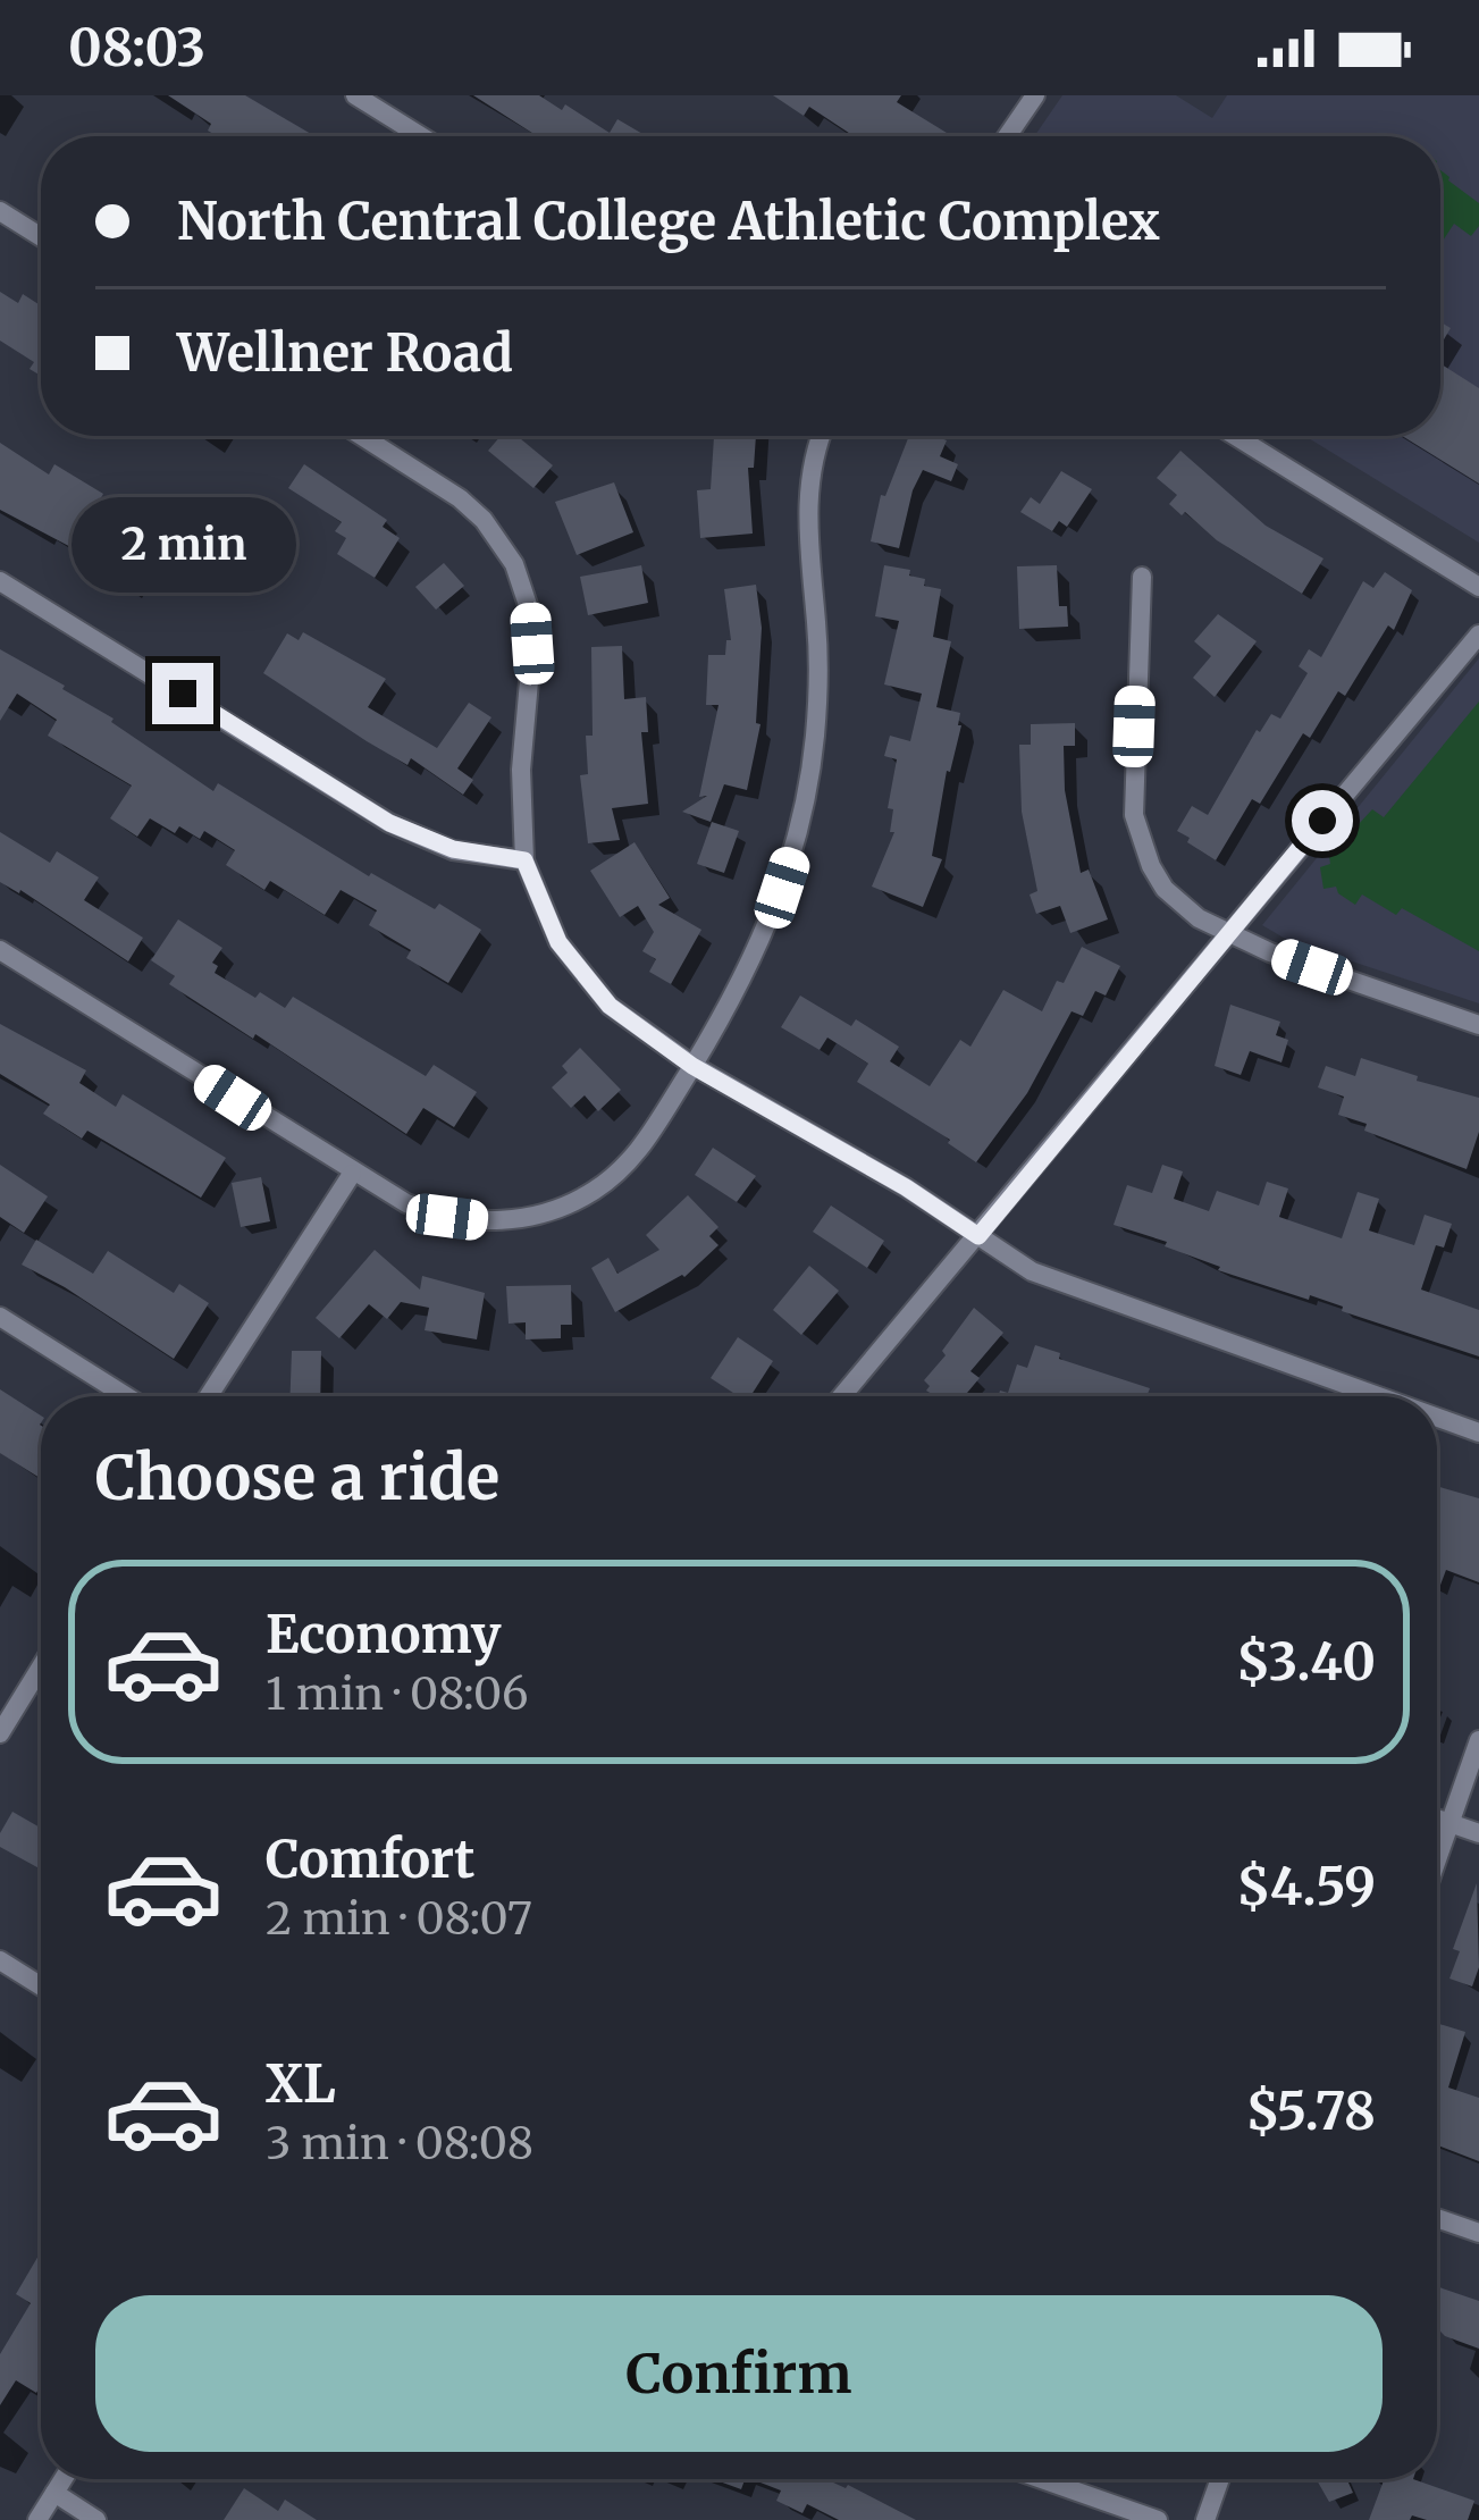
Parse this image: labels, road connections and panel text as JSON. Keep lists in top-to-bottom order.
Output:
{
  "page": {
    "status": "08:03",
    "banner": ["North Central College Athletic Complex", "Wellner Road"],
    "bubble": "2 min",
    "heading": "Choose a ride",
    "list": [
      {
        "name": "Economy",
        "note": "1 min · 08:06",
        "value": "$3.40"
      },
      {
        "name": "Comfort",
        "note": "2 min · 08:07",
        "value": "$4.59"
      },
      {
        "name": "XL",
        "note": "3 min · 08:08",
        "value": "$5.78"
      }
    ],
    "buttons": "Confirm"
  }
}
